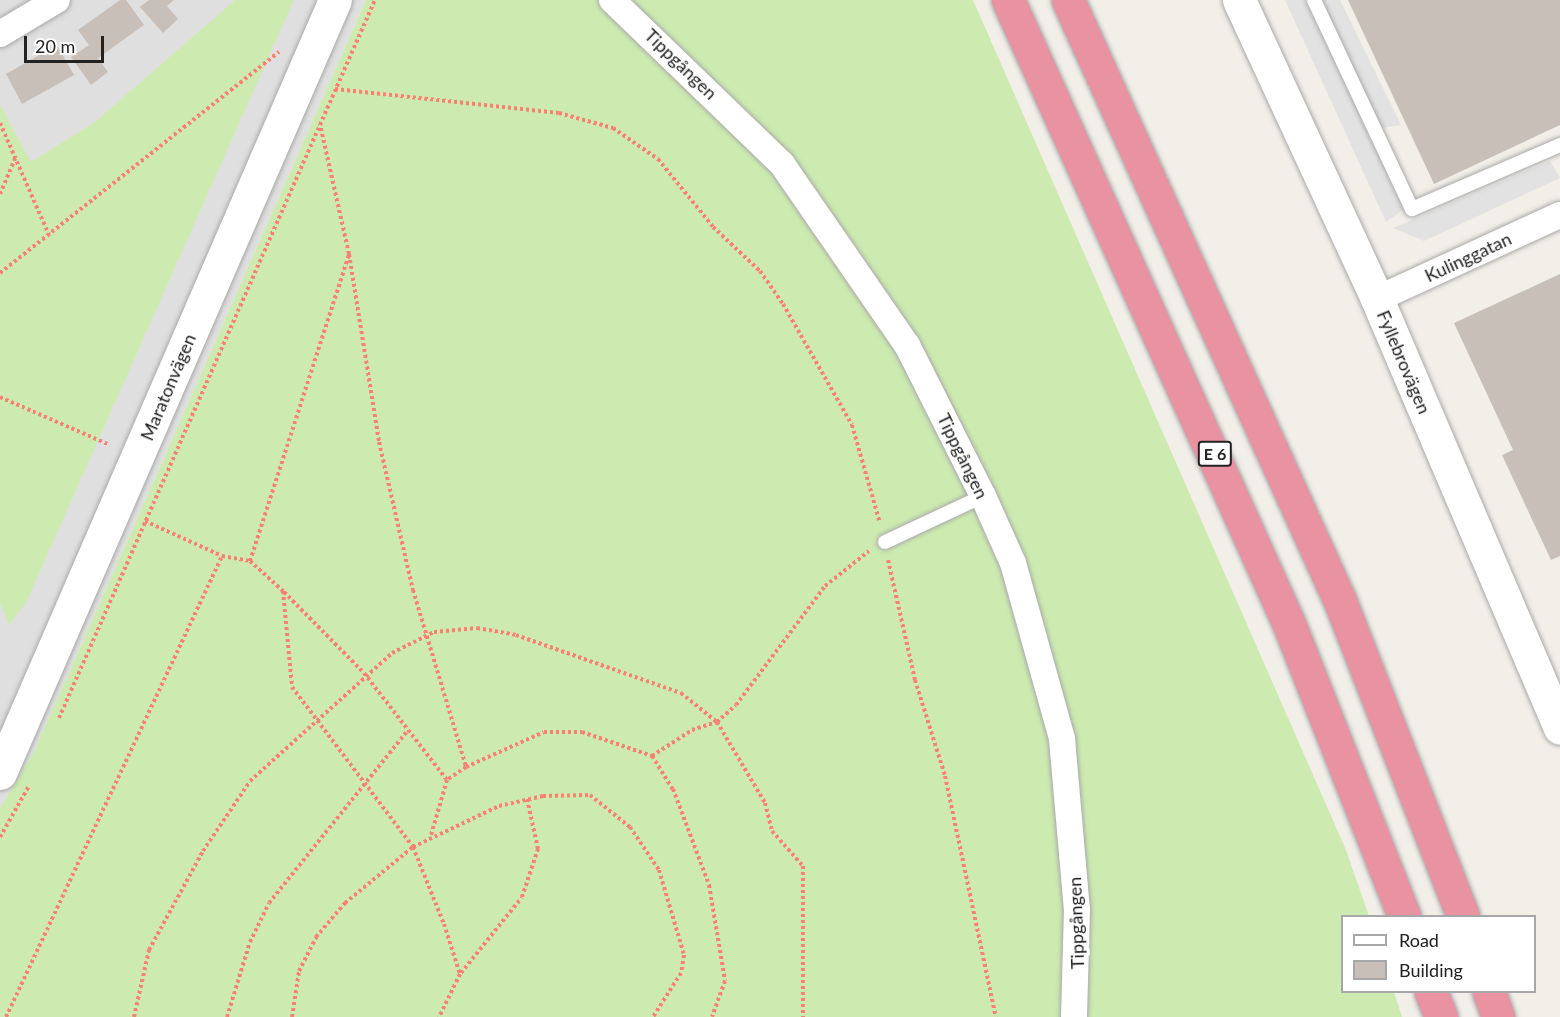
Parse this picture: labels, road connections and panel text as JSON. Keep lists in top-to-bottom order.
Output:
{
  "streets": {
    "highway": ["E 6"],
    "street": [
      "Tippgången",
      "Kulinggatan",
      "Fyllebrovägen",
      "Maratonvägen"
    ]
  },
  "crossings": [
    ["Kulinggatan", "Fyllebrovägen"]
  ],
  "legend": ["Road", "Building"],
  "scale_bar": "20 m"
}
